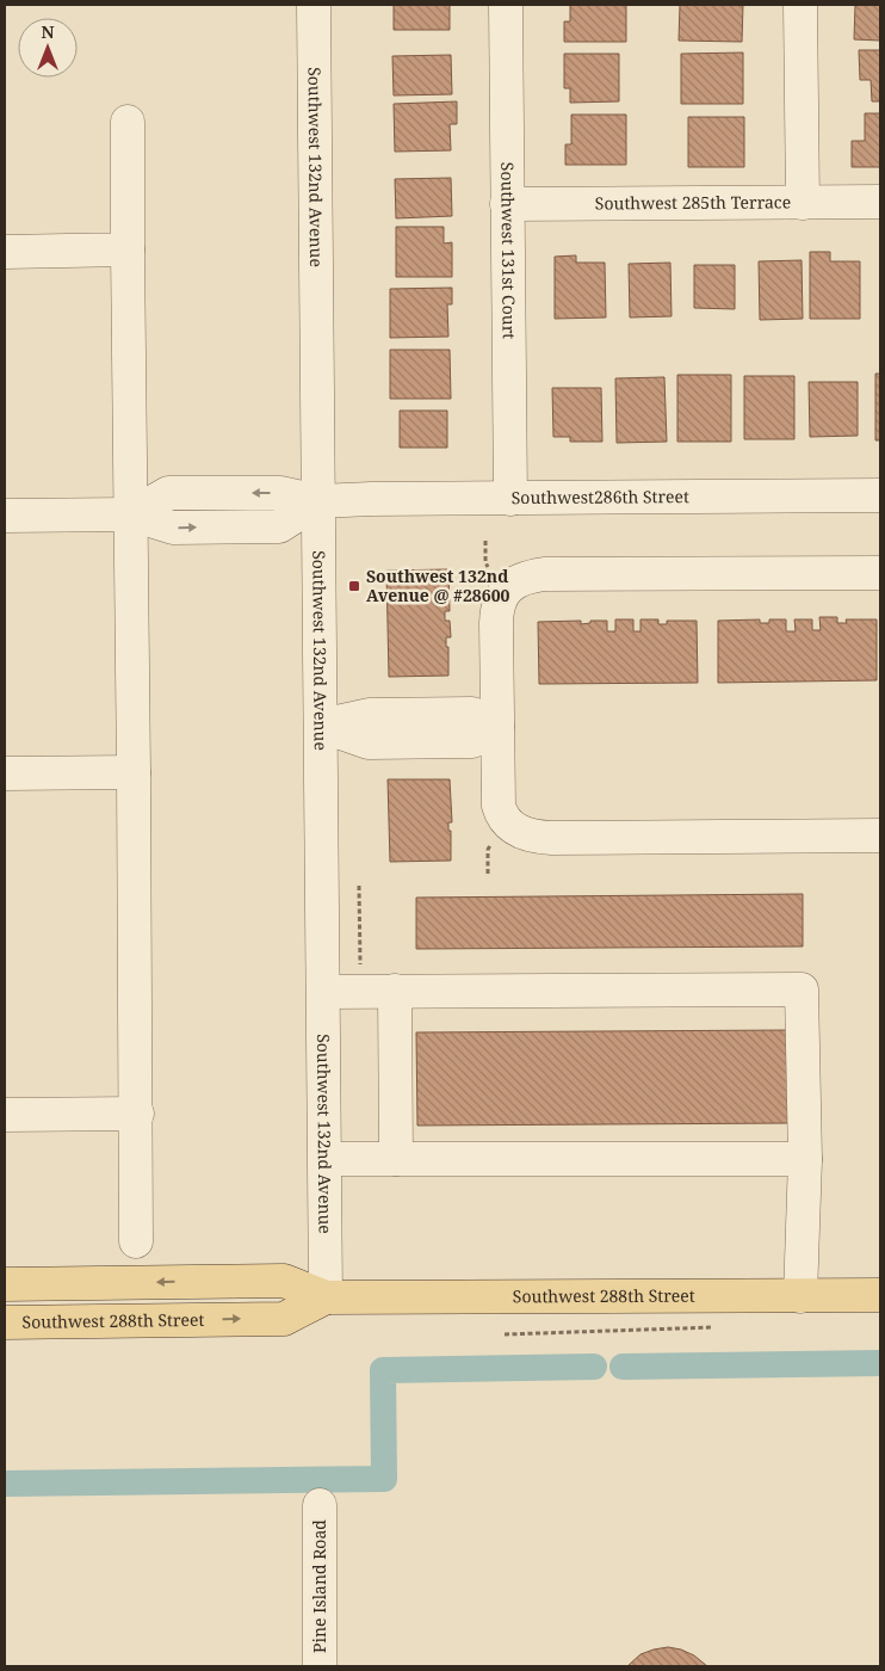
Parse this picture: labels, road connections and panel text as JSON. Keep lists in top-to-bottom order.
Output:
{
  "streets": {
    "main road": ["Southwest 288th Street"],
    "street": [
      "Southwest 132nd Avenue",
      "Southwest 285th Terrace",
      "Southwest 131st Court",
      "Southwest286th Street",
      "Pine Island Road"
    ]
  },
  "crossings": [
    ["Southwest 132nd Avenue", "Southwest286th Street"],
    ["Southwest 132nd Avenue", "Southwest 288th Street"],
    ["Southwest 285th Terrace", "Southwest 131st Court"],
    ["Southwest 131st Court", "Southwest286th Street"]
  ],
  "places": {
    "transit": ["Southwest 132nd Avenue @ #28600"]
  },
  "north": "top"
}
